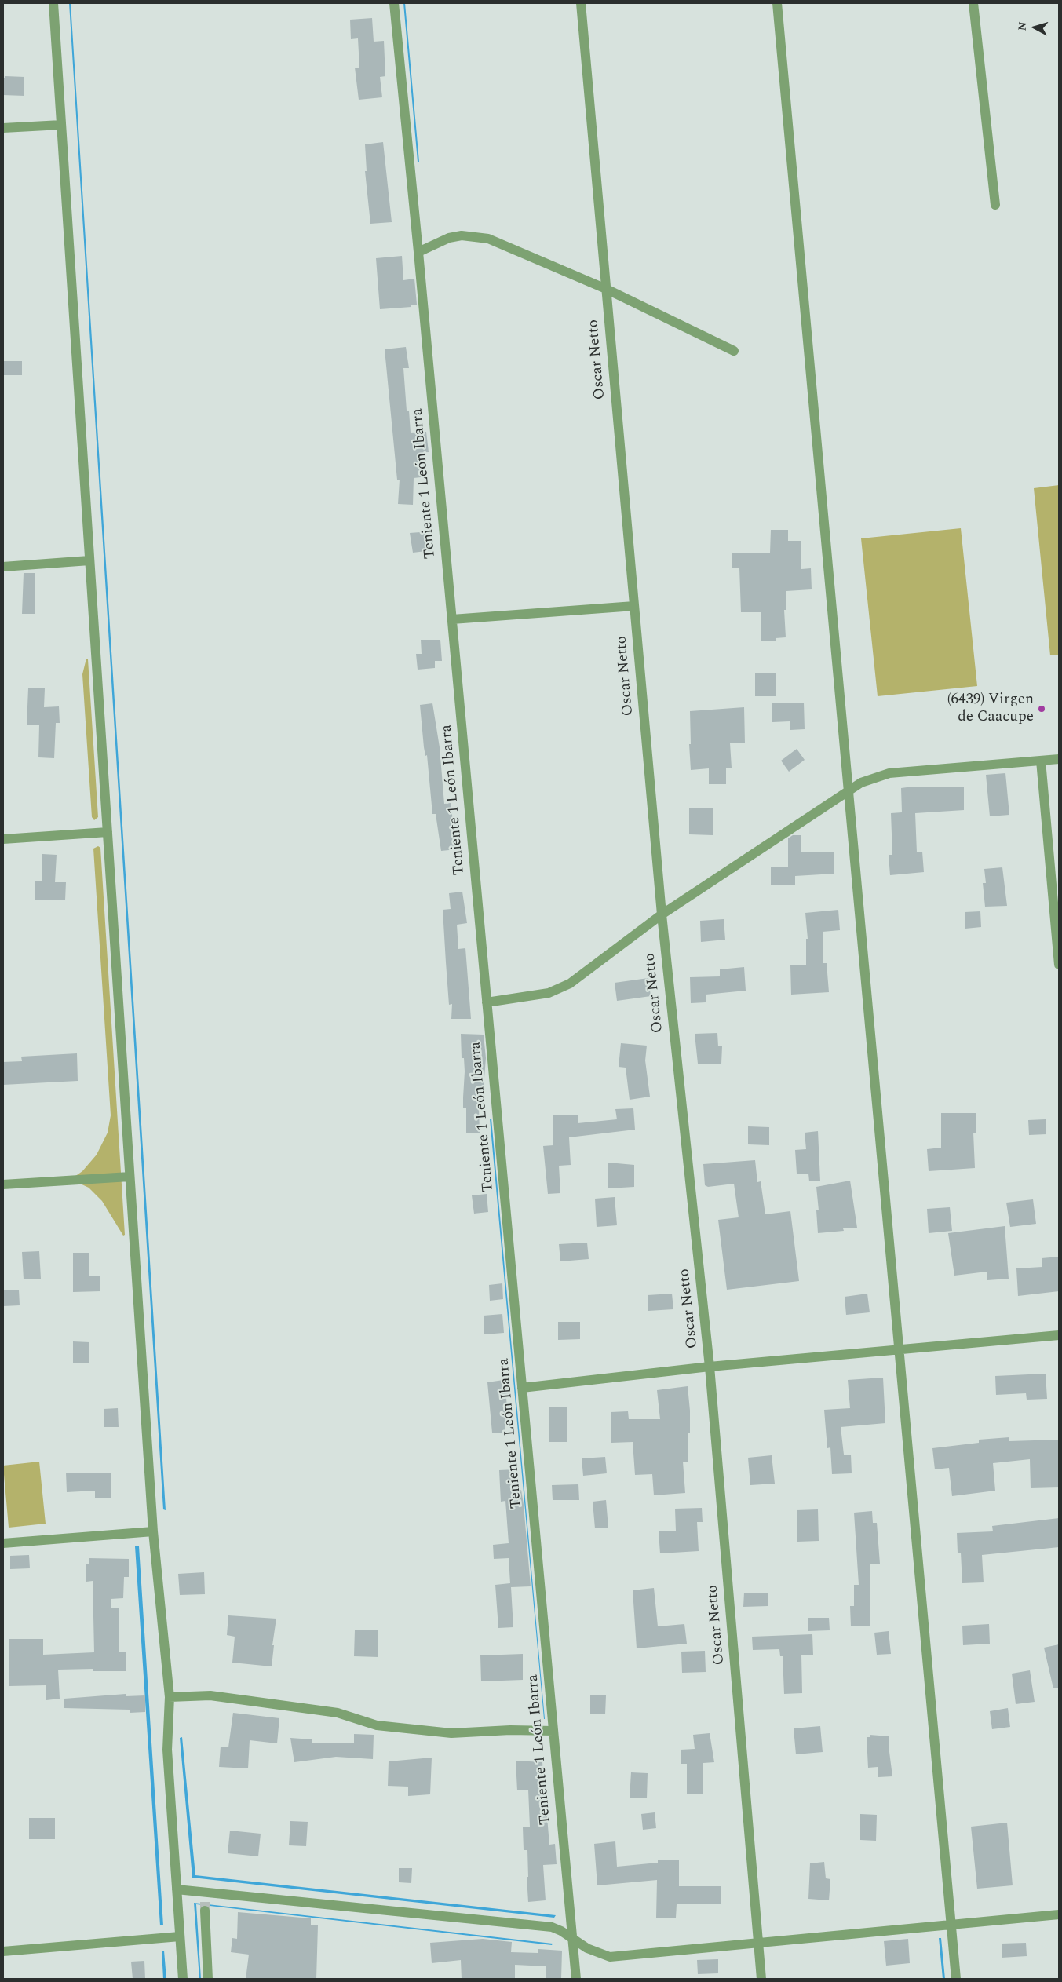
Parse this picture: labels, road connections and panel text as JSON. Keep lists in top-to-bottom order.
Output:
{
  "streets": {
    "street": ["Oscar Netto", "Teniente 1 León Ibarra"]
  },
  "places": ["(6439) Virgen de Caacupe"],
  "north": "left"
}
